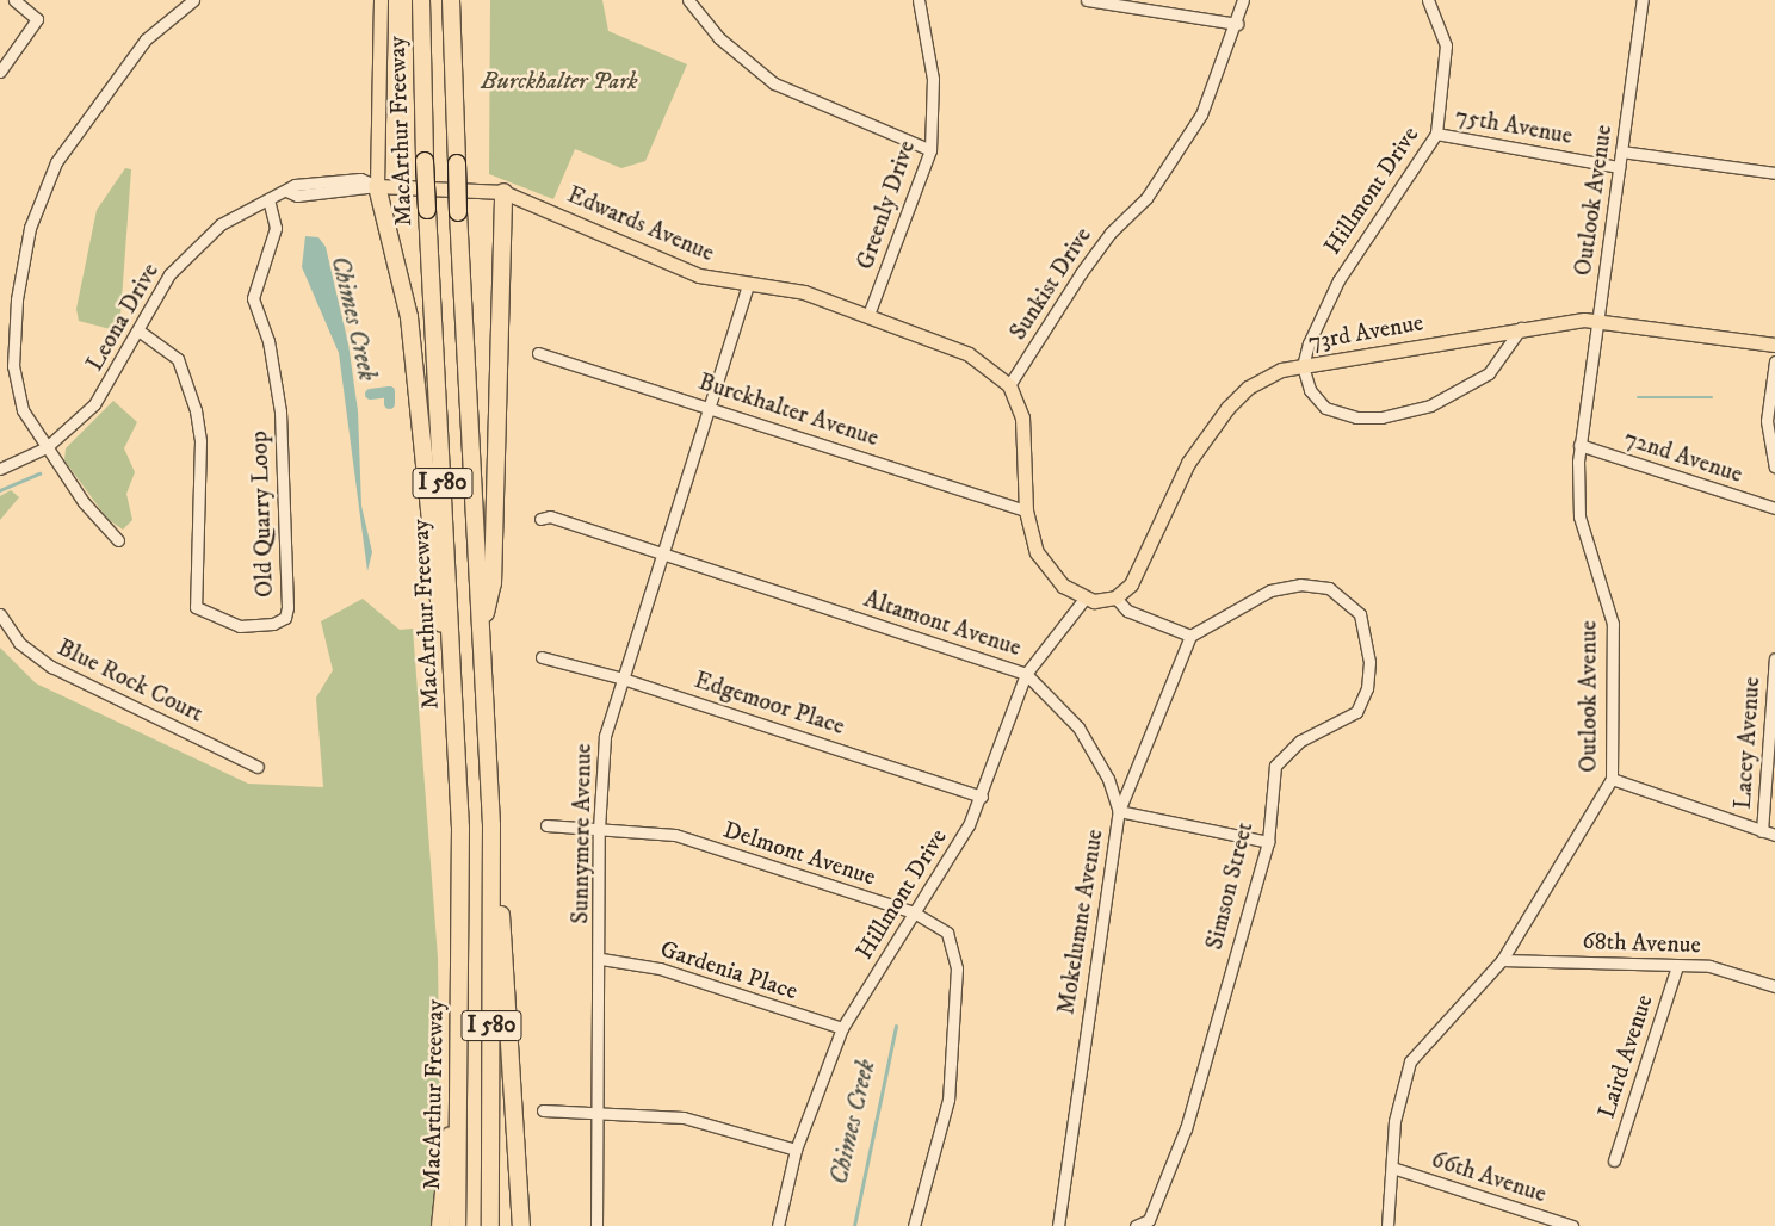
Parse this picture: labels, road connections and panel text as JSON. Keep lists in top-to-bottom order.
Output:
{
  "streets": {
    "highway": ["MacArthur Freeway", "I 580"],
    "main road": ["Edwards Avenue", "73rd Avenue"],
    "street": [
      "75th Avenue",
      "Hillmont Drive",
      "Outlook Avenue",
      "Greenly Drive",
      "Sunkist Drive",
      "Leona Drive",
      "Burckhalter Avenue",
      "72nd Avenue",
      "Old Quarry Loop",
      "Altamont Avenue",
      "Blue Rock Court",
      "Edgemoor Place",
      "Lacey Avenue",
      "Sunnymere Avenue",
      "Delmont Avenue",
      "Simson Street",
      "Mokelumne Avenue",
      "68th Avenue",
      "Gardenia Place",
      "Laird Avenue",
      "66th Avenue"
    ]
  },
  "crossings": [
    ["75th Avenue", "Hillmont Drive"],
    ["75th Avenue", "Outlook Avenue"],
    ["Hillmont Drive", "73rd Avenue"],
    ["Hillmont Drive", "Altamont Avenue"],
    ["Hillmont Drive", "Edgemoor Place"],
    ["Hillmont Drive", "Delmont Avenue"],
    ["Hillmont Drive", "Gardenia Place"],
    ["Outlook Avenue", "73rd Avenue"],
    ["Outlook Avenue", "72nd Avenue"],
    ["Outlook Avenue", "68th Avenue"],
    ["Outlook Avenue", "66th Avenue"],
    ["Greenly Drive", "Edwards Avenue"],
    ["Edwards Avenue", "Sunkist Drive"],
    ["Edwards Avenue", "Leona Drive"],
    ["Edwards Avenue", "Sunnymere Avenue"],
    ["Leona Drive", "Old Quarry Loop"],
    ["Burckhalter Avenue", "Sunnymere Avenue"],
    ["Altamont Avenue", "Sunnymere Avenue"],
    ["Altamont Avenue", "Mokelumne Avenue"],
    ["Edgemoor Place", "Sunnymere Avenue"],
    ["Sunnymere Avenue", "Delmont Avenue"],
    ["Sunnymere Avenue", "Gardenia Place"],
    ["Simson Street", "Mokelumne Avenue"],
    ["68th Avenue", "Laird Avenue"]
  ],
  "water": ["Chimes Creek"],
  "parks": ["Burckhalter Park"]
}
